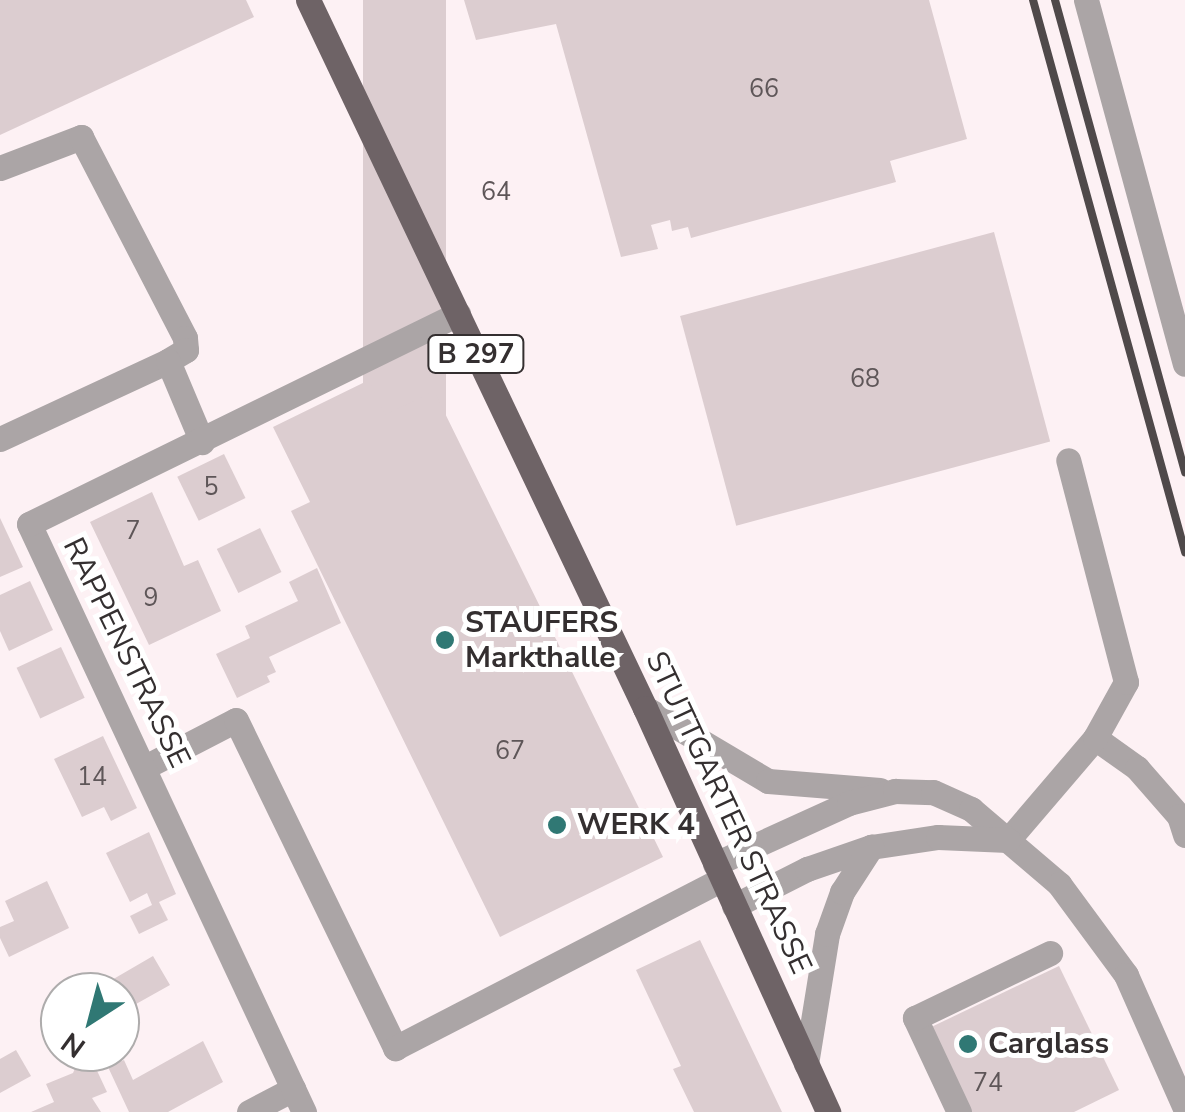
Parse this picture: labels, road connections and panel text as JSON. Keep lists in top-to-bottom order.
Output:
{
  "streets": {
    "main road": ["B 297", "STUTTGARTER STRASSE"],
    "street": ["RAPPENSTRASSE"]
  },
  "crossings": [
    ["RAPPENSTRASSE", "STUTTGARTER STRASSE"]
  ],
  "places": ["STAUFERS Markthalle", "WERK 4", "Carglass"],
  "house_numbers": [
    "66",
    "64",
    "68",
    "5",
    "7",
    "9",
    "67",
    "14",
    "74"
  ],
  "north": "bottom left"
}
